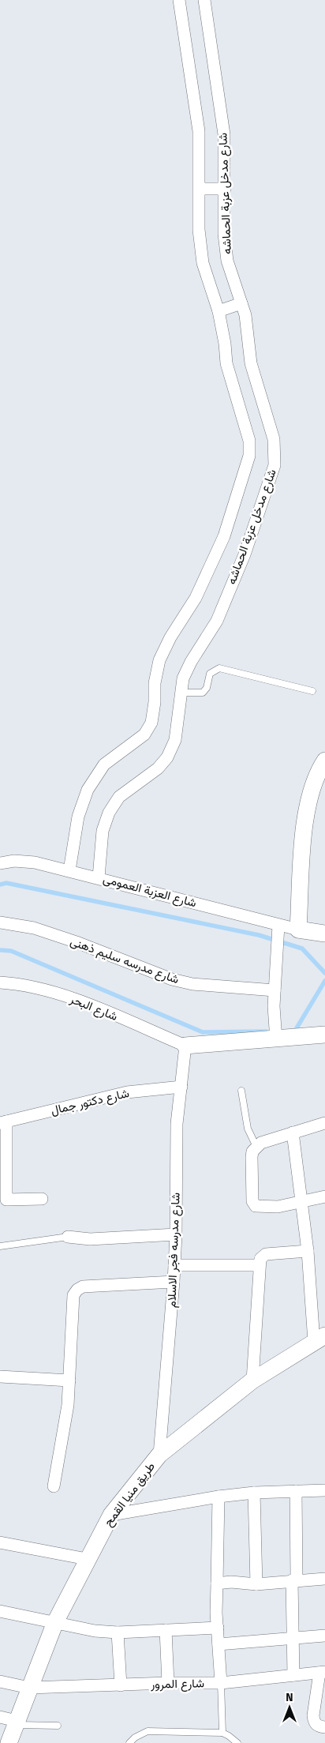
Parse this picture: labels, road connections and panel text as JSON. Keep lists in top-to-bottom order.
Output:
{
  "streets": {
    "main road": ["طريق منيا القمح"],
    "street": [
      "شارع مدخل عزبة الحماشه",
      "شارع العزبة العمومى",
      "شارع مدرسه سليم ذهنى",
      "شارع البحر",
      "شارع دكتور جمال",
      "شارع مدرسه فجر الاسلام",
      "شارع المرور"
    ]
  },
  "crossings": [
    ["شارع مدخل عزبة الحماشه", "شارع العزبة العمومى"],
    ["شارع البحر", "شارع مدرسه فجر الاسلام"],
    ["شارع دكتور جمال", "شارع مدرسه فجر الاسلام"],
    ["شارع مدرسه فجر الاسلام", "طريق منيا القمح"],
    ["طريق منيا القمح", "شارع المرور"]
  ],
  "north": "top"
}
